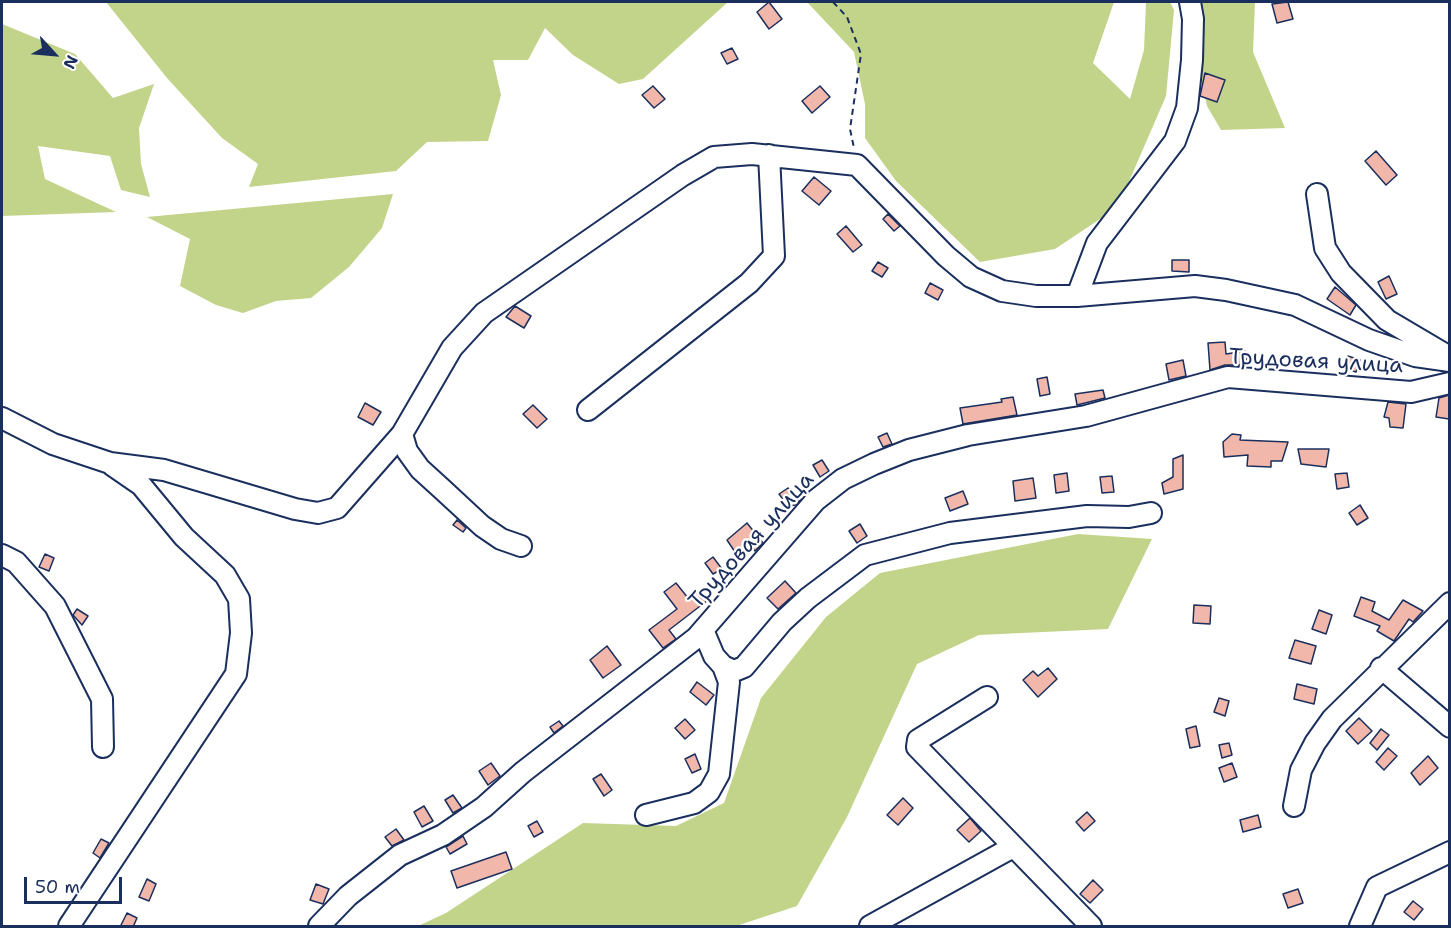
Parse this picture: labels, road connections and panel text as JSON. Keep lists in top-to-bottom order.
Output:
{
  "streets": {
    "street": ["Трудовая улица"]
  },
  "scale_bar": "50 m",
  "north": "bottom right"
}
